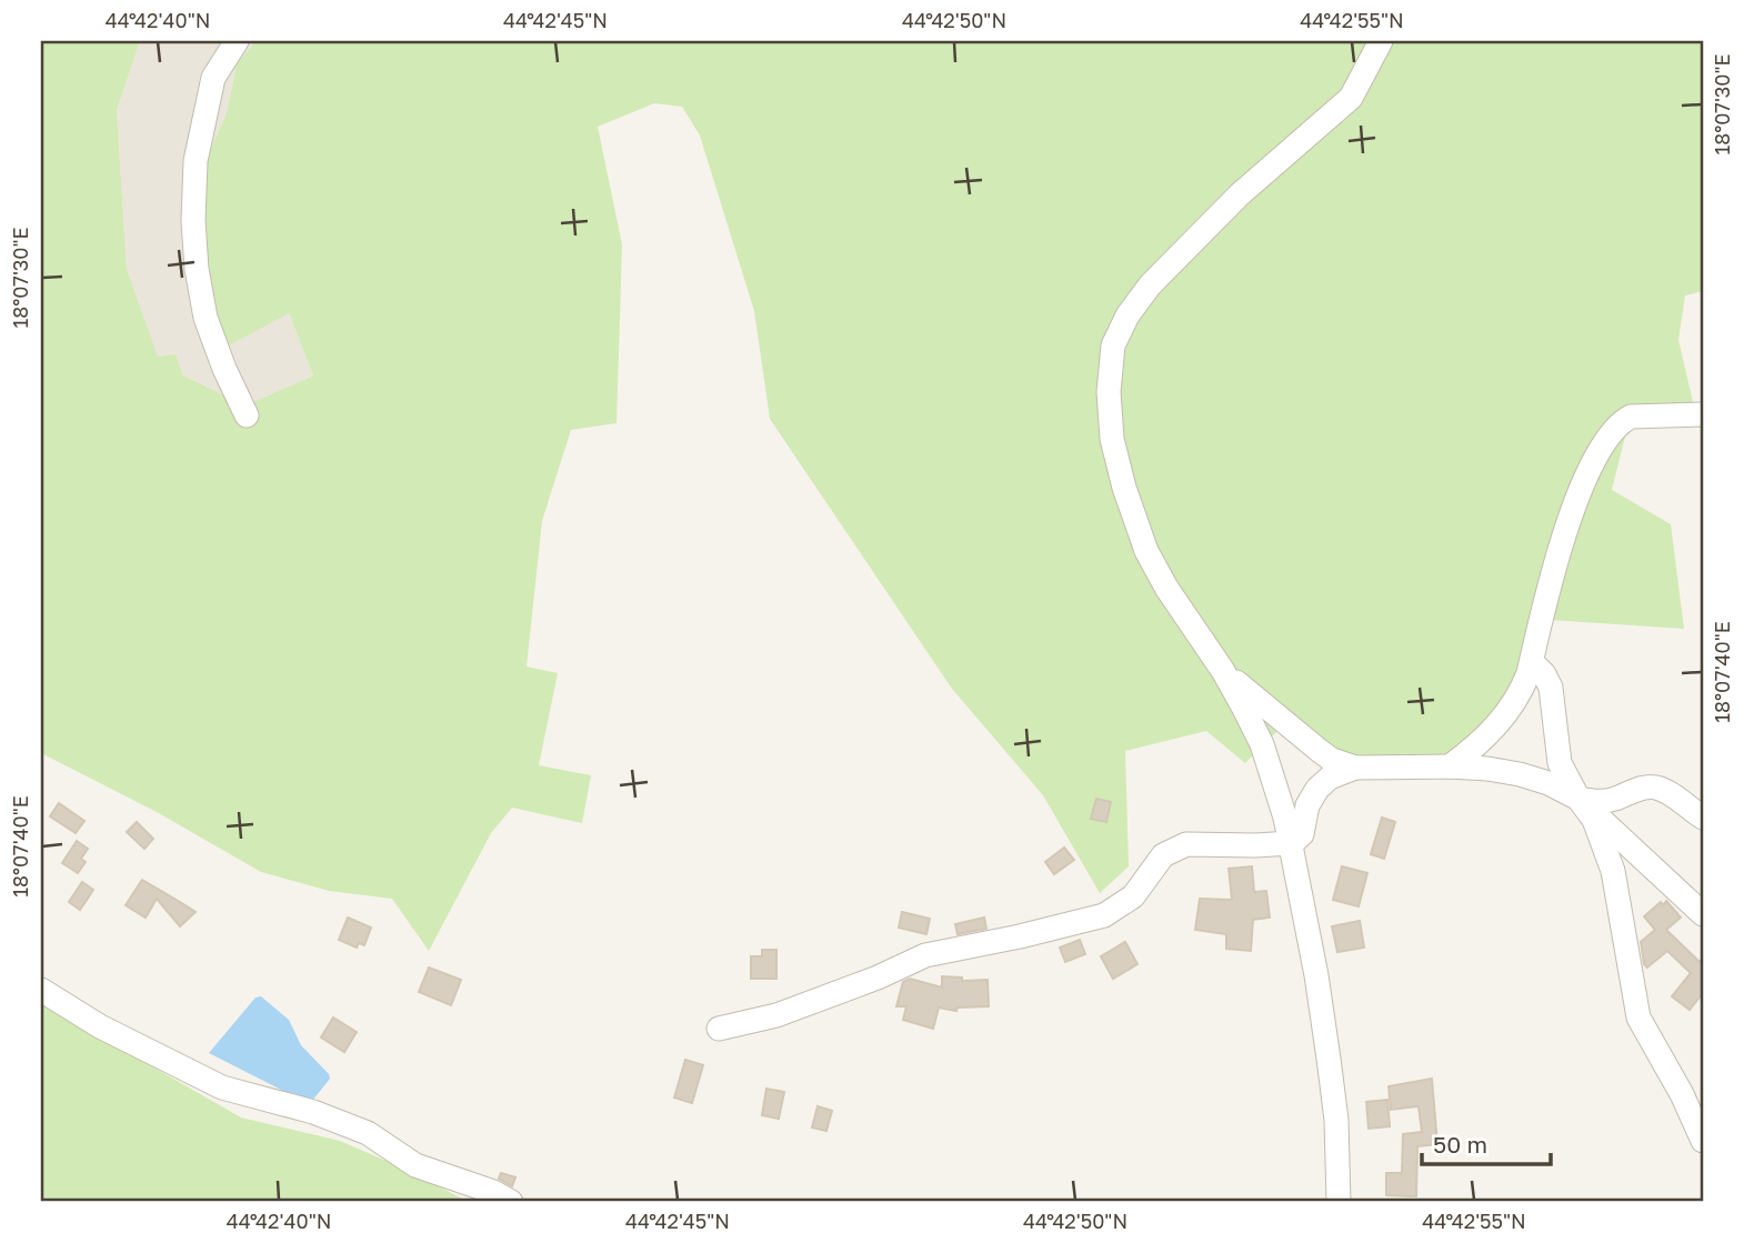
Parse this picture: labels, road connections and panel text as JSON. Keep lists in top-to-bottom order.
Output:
{
  "scale_bar": "50 m",
  "coordinates": [
    "44°42'40\"N",
    "44°42'45\"N",
    "44°42'50\"N",
    "44°42'55\"N",
    "18°07'30\"E",
    "18°07'40\"E"
  ]
}
